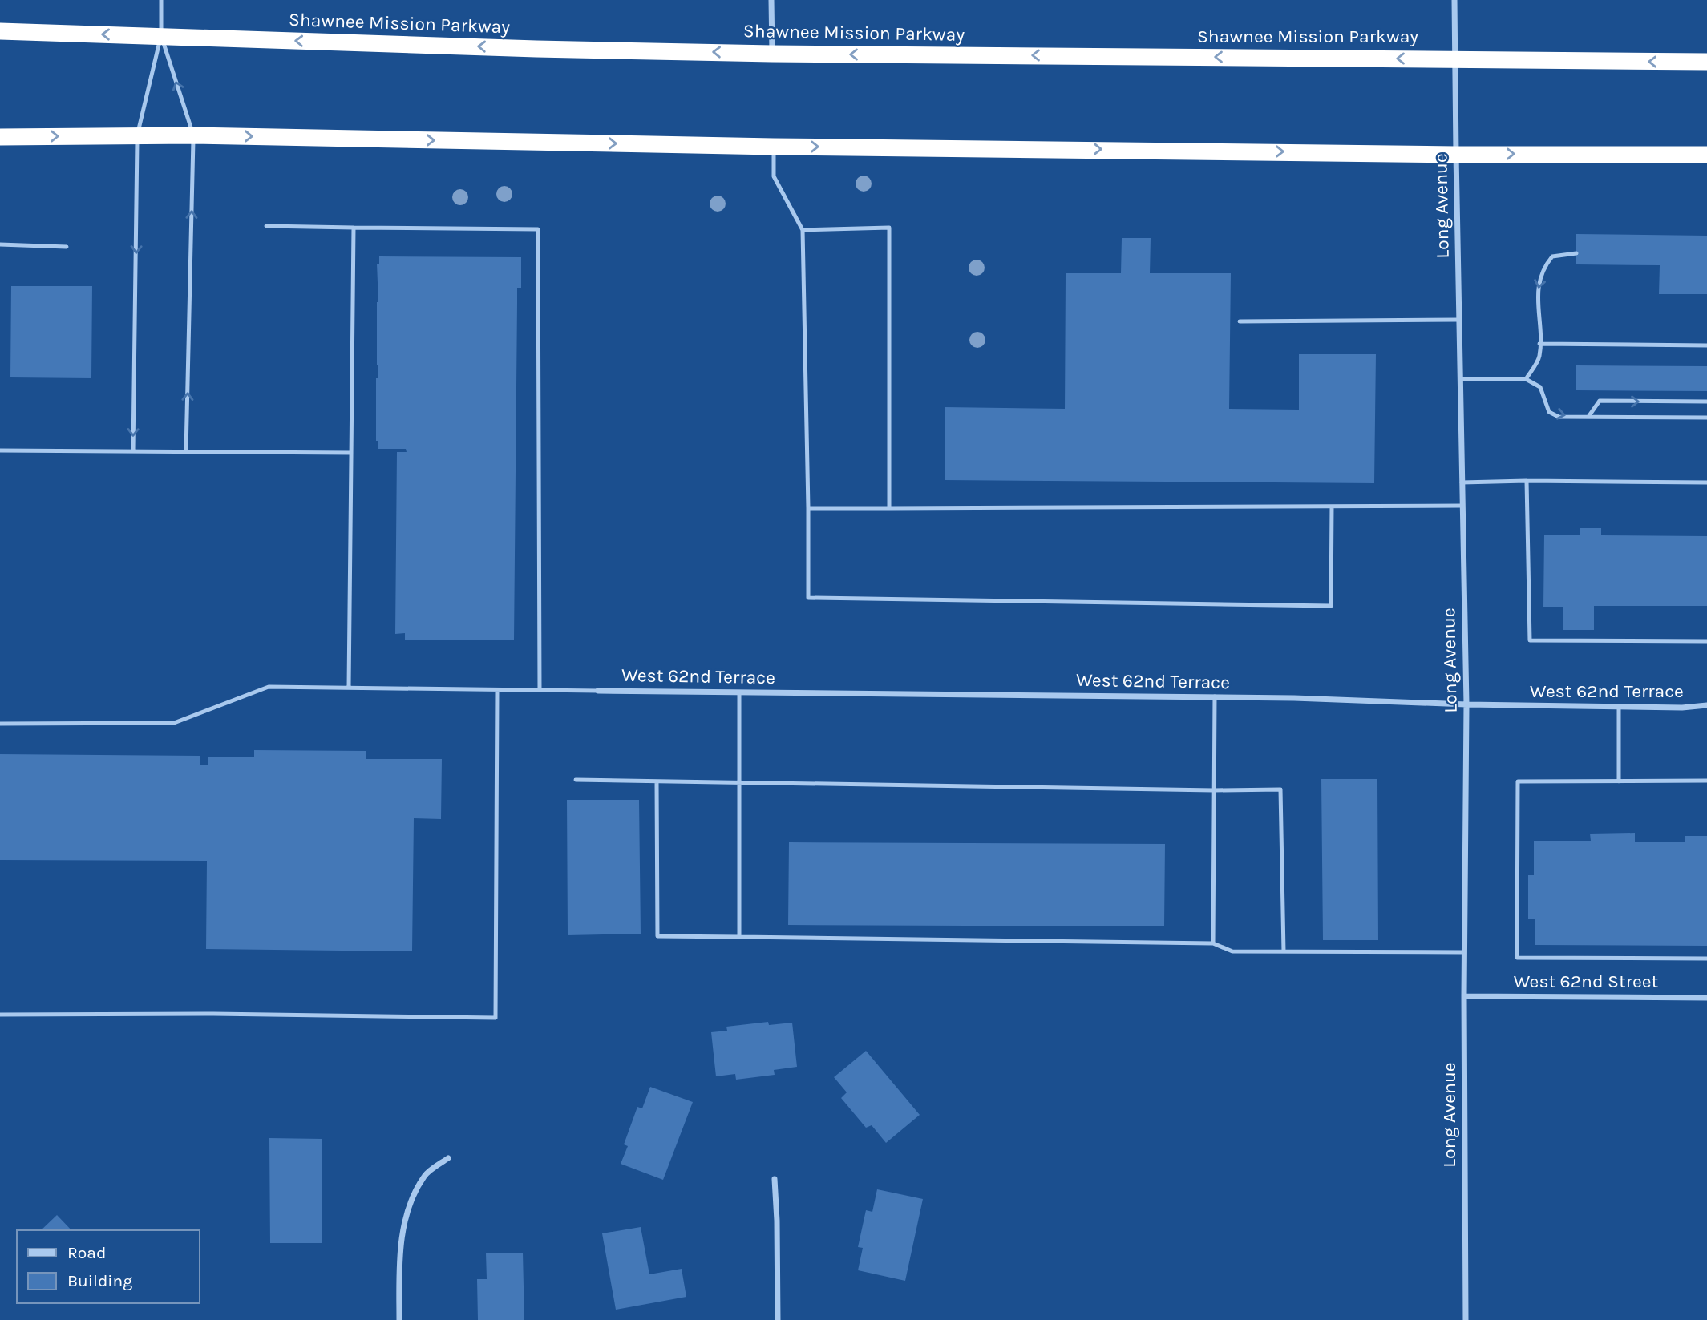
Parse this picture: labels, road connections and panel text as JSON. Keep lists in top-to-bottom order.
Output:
{
  "streets": {
    "highway": ["Shawnee Mission Parkway"],
    "street": ["Long Avenue", "West 62nd Terrace", "West 62nd Street"]
  },
  "crossings": [
    ["Shawnee Mission Parkway", "Long Avenue"],
    ["Long Avenue", "West 62nd Terrace"],
    ["Long Avenue", "West 62nd Street"]
  ],
  "legend": ["Road", "Building"]
}
